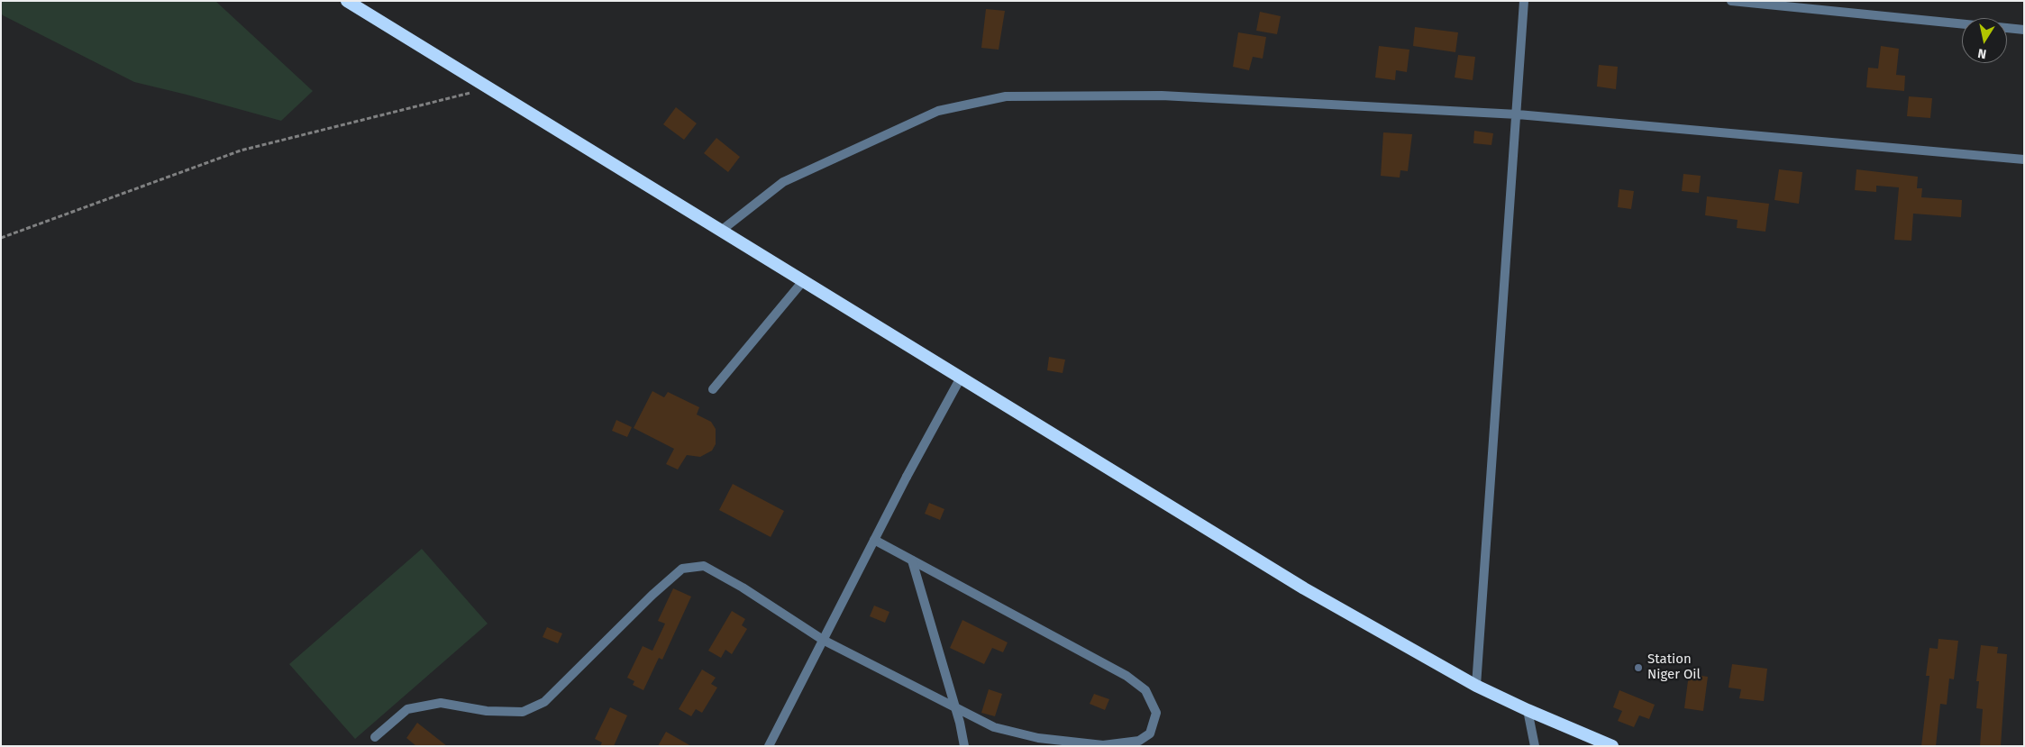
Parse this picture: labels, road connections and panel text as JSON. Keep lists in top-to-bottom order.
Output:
{
  "places": ["Station Niger Oil"],
  "north": "bottom"
}
